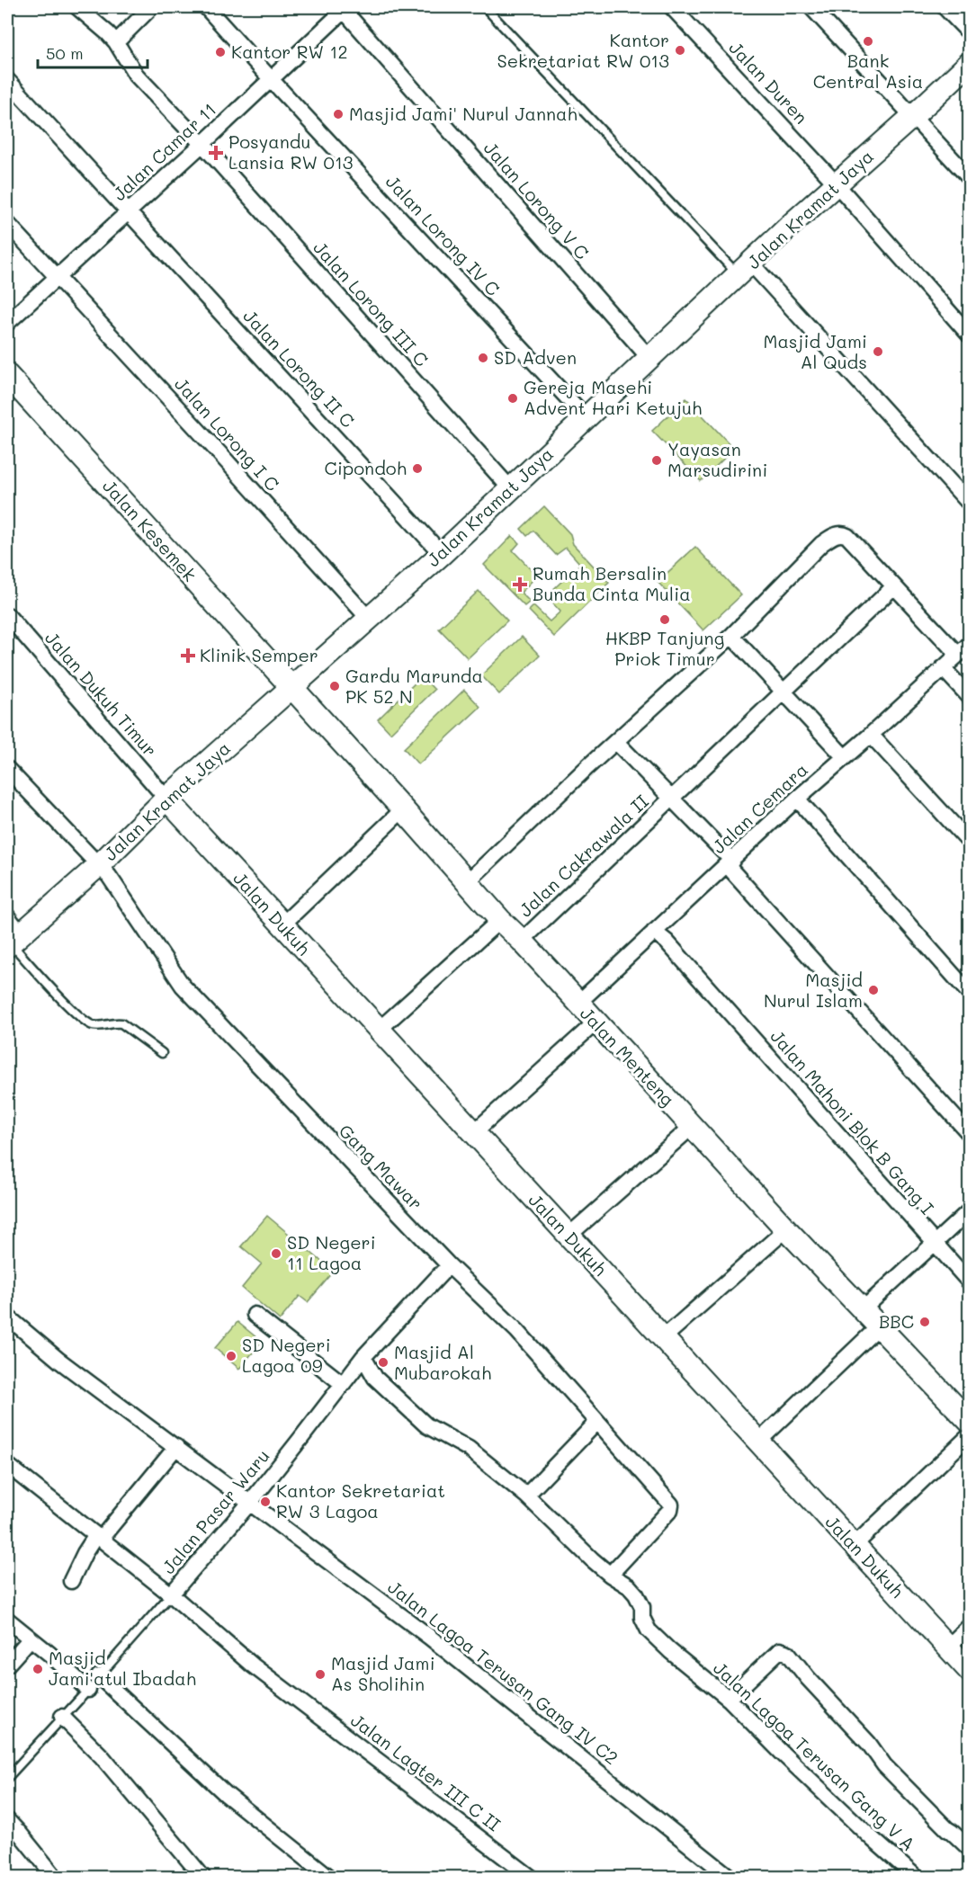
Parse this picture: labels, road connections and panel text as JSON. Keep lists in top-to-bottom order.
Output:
{
  "streets": {
    "street": [
      "Jalan Duren",
      "Jalan Camar 11",
      "Jalan Lorong V C",
      "Jalan Kramat Jaya",
      "Jalan Lorong IV C",
      "Jalan Lorong III C",
      "Jalan Lorong II C",
      "Jalan Lorong I C",
      "Jalan Kesemek",
      "Jalan Dukuh Timur",
      "Jalan Cemara",
      "Jalan Cakrawala II",
      "Jalan Dukuh",
      "Jalan Menteng",
      "Jalan Mahoni Blok B Gang I",
      "Gang Mawar",
      "Jalan Pasar Waru",
      "Jalan Lagoa Terusan Gang IV C2",
      "Jalan Lagoa Terusan Gang V A",
      "Jalan Lagter III C II"
    ]
  },
  "crossings": [
    ["Jalan Duren", "Jalan Kramat Jaya"],
    ["Jalan Camar 11", "Jalan Lorong V C"],
    ["Jalan Camar 11", "Jalan Lorong IV C"],
    ["Jalan Camar 11", "Jalan Lorong III C"],
    ["Jalan Camar 11", "Jalan Lorong II C"],
    ["Jalan Camar 11", "Jalan Lorong I C"],
    ["Jalan Lorong V C", "Jalan Kramat Jaya"],
    ["Jalan Kramat Jaya", "Jalan Lorong IV C"],
    ["Jalan Kramat Jaya", "Jalan Lorong III C"],
    ["Jalan Kramat Jaya", "Jalan Lorong II C"],
    ["Jalan Kramat Jaya", "Jalan Lorong I C"],
    ["Jalan Kramat Jaya", "Jalan Kesemek"],
    ["Jalan Kramat Jaya", "Jalan Dukuh Timur"],
    ["Jalan Kramat Jaya", "Jalan Dukuh"],
    ["Jalan Kramat Jaya", "Jalan Menteng"],
    ["Jalan Kramat Jaya", "Gang Mawar"],
    ["Jalan Kesemek", "Jalan Menteng"],
    ["Jalan Dukuh Timur", "Jalan Dukuh"],
    ["Jalan Cemara", "Jalan Cakrawala II"],
    ["Jalan Cemara", "Jalan Menteng"],
    ["Jalan Cemara", "Jalan Mahoni Blok B Gang I"],
    ["Jalan Cakrawala II", "Jalan Menteng"],
    ["Gang Mawar", "Jalan Pasar Waru"],
    ["Gang Mawar", "Jalan Lagoa Terusan Gang V A"],
    ["Jalan Pasar Waru", "Jalan Lagoa Terusan Gang IV C2"],
    ["Jalan Pasar Waru", "Jalan Lagoa Terusan Gang V A"],
    ["Jalan Pasar Waru", "Jalan Lagter III C II"]
  ],
  "places": {
    "other": [
      "Bank Central Asia",
      "Kantor Sekretariat RW 013",
      "Kantor RW 12",
      "Masjid Jami' Nurul Jannah",
      "Masjid Jami Al Quds",
      "SD Adven",
      "Gereja Masehi Advent Hari Ketujuh",
      "Yayasan Marsudirini",
      "Cipondoh",
      "HKBP Tanjung Priok Timur",
      "Gardu Marunda PK 52 N",
      "Masjid Nurul Islam",
      "SD Negeri 11 Lagoa",
      "BBC",
      "SD Negeri Lagoa 09",
      "Masjid Al Mubarokah",
      "Kantor Sekretariat RW 3 Lagoa",
      "Masjid Jami'atul Ibadah",
      "Masjid Jami As Sholihin"
    ],
    "health": ["Posyandu Lansia RW 013", "Rumah Bersalin Bunda Cinta Mulia", "Klinik Semper"]
  },
  "scale_bar": "50 m"
}
